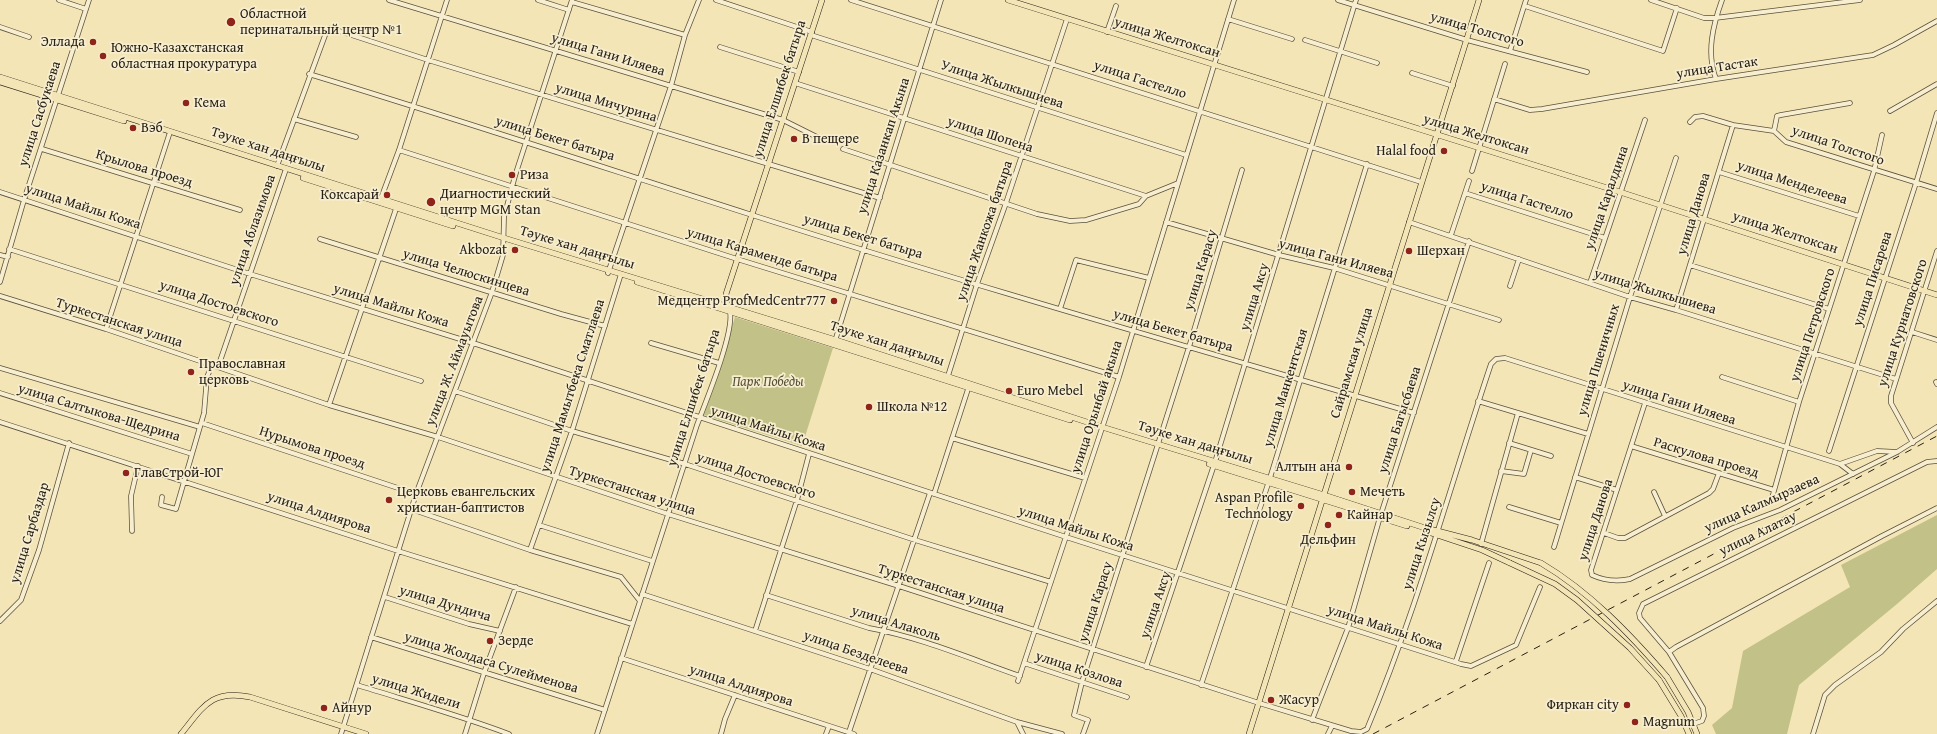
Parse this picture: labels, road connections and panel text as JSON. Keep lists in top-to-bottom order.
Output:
{
  "streets": {
    "main road": [
      "улица Желтоксан",
      "улица Елшибек батыра",
      "Тәуке хан даңғылы",
      "Сайрамская улица"
    ],
    "street": [
      "улица Толстого",
      "улица Гани Иляева",
      "улица Тастак",
      "улица Гастелло",
      "Улица Жылкышиева",
      "улица Мичурина",
      "улица Сасбукаева",
      "улица Шопена",
      "улица Бекет батыра",
      "улица Казанкап Акына",
      "Крылова проезд",
      "улица Менделеева",
      "улица Каралдина",
      "улица Майлы Кожа",
      "улица Данова",
      "улица Аблазимова",
      "улица Жанкожа батыра",
      "улица Караменде батыра",
      "улица Карасу",
      "улица Челюскинцева",
      "улица Писарева",
      "улица Жылкышиева",
      "улица Аксу",
      "улица Достоевского",
      "Туркестанская улица",
      "улица Курнатовского",
      "улица Петровского",
      "улица Пшеничных",
      "улица Ж. Аймауытова",
      "улица Мамытбека Сматлаева",
      "улица Манкентская",
      "улица Орынбай акына",
      "улица Салтыкова-Щедрина",
      "улица Багысбаева",
      "Нурымова проезд",
      "Раскулова проезд",
      "улица Калмырзаева",
      "улица Алдиярова",
      "улица Сарбаздар",
      "улица Алатау",
      "улица Кызылсу",
      "улица Дундича",
      "улица Алаколь",
      "улица Безделеева",
      "улица Жолдаса Сулейменова",
      "улица Козлова",
      "улица Жидели"
    ]
  },
  "crossings": [
    ["улица Толстого", "улица Данова"],
    ["улица Толстого", "улица Писарева"],
    ["улица Толстого", "улица Аксу"],
    ["улица Толстого", "улица Петровского"],
    ["улица Толстого", "Сайрамская улица"],
    ["улица Желтоксан", "улица Каралдина"],
    ["улица Желтоксан", "улица Данова"],
    ["улица Желтоксан", "улица Жанкожа батыра"],
    ["улица Желтоксан", "улица Писарева"],
    ["улица Желтоксан", "улица Аксу"],
    ["улица Желтоксан", "улица Курнатовского"],
    ["улица Желтоксан", "улица Петровского"],
    ["улица Желтоксан", "улица Пшеничных"],
    ["улица Желтоксан", "Сайрамская улица"],
    ["улица Желтоксан", "улица Орынбай акына"],
    ["улица Гани Иляева", "улица Елшибек батыра"],
    ["улица Гани Иляева", "улица Данова"],
    ["улица Гани Иляева", "улица Карасу"],
    ["улица Гани Иляева", "улица Аксу"],
    ["улица Гани Иляева", "улица Петровского"],
    ["улица Гани Иляева", "улица Пшеничных"],
    ["улица Гани Иляева", "улица Ж. Аймауытова"],
    ["улица Гани Иляева", "Сайрамская улица"],
    ["улица Гани Иляева", "улица Манкентская"],
    ["улица Гани Иляева", "улица Орынбай акына"],
    ["улица Гани Иляева", "улица Багысбаева"],
    ["улица Гани Иляева", "улица Калмырзаева"],
    ["улица Гани Иляева", "улица Кызылсу"],
    ["улица Гастелло", "улица Казанкап Акына"],
    ["улица Гастелло", "улица Каралдина"],
    ["улица Гастелло", "улица Жанкожа батыра"],
    ["улица Гастелло", "улица Аксу"],
    ["улица Гастелло", "Сайрамская улица"],
    ["улица Гастелло", "улица Манкентская"],
    ["улица Гастелло", "улица Орынбай акына"],
    ["Улица Жылкышиева", "улица Елшибек батыра"],
    ["Улица Жылкышиева", "улица Казанкап Акына"],
    ["Улица Жылкышиева", "улица Жанкожа батыра"],
    ["Улица Жылкышиева", "улица Орынбай акына"],
    ["улица Елшибек батыра", "улица Мичурина"],
    ["улица Елшибек батыра", "улица Шопена"],
    ["улица Елшибек батыра", "улица Бекет батыра"],
    ["улица Елшибек батыра", "Тәуке хан даңғылы"],
    ["улица Елшибек батыра", "улица Майлы Кожа"],
    ["улица Елшибек батыра", "улица Караменде батыра"],
    ["улица Елшибек батыра", "улица Достоевского"],
    ["улица Елшибек батыра", "Туркестанская улица"],
    ["улица Елшибек батыра", "улица Алдиярова"],
    ["улица Елшибек батыра", "улица Безделеева"],
    ["улица Елшибек батыра", "улица Жолдаса Сулейменова"],
    ["улица Мичурина", "улица Бекет батыра"],
    ["улица Мичурина", "улица Казанкап Акына"],
    ["улица Мичурина", "улица Ж. Аймауытова"],
    ["улица Сасбукаева", "Тәуке хан даңғылы"],
    ["улица Сасбукаева", "Крылова проезд"],
    ["улица Сасбукаева", "улица Майлы Кожа"],
    ["улица Сасбукаева", "улица Достоевского"],
    ["улица Шопена", "улица Казанкап Акына"],
    ["улица Шопена", "улица Жанкожа батыра"],
    ["улица Бекет батыра", "улица Казанкап Акына"],
    ["улица Бекет батыра", "улица Жанкожа батыра"],
    ["улица Бекет батыра", "улица Карасу"],
    ["улица Бекет батыра", "улица Аксу"],
    ["улица Бекет батыра", "улица Ж. Аймауытова"],
    ["улица Бекет батыра", "Сайрамская улица"],
    ["улица Бекет батыра", "улица Манкентская"],
    ["улица Бекет батыра", "улица Орынбай акына"],
    ["улица Бекет батыра", "улица Багысбаева"],
    ["улица Казанкап Акына", "Тәуке хан даңғылы"],
    ["улица Казанкап Акына", "улица Караменде батыра"],
    ["Тәуке хан даңғылы", "улица Аблазимова"],
    ["Тәуке хан даңғылы", "улица Жанкожа батыра"],
    ["Тәуке хан даңғылы", "улица Карасу"],
    ["Тәуке хан даңғылы", "улица Аксу"],
    ["Тәуке хан даңғылы", "улица Ж. Аймауытова"],
    ["Тәуке хан даңғылы", "Сайрамская улица"],
    ["Тәуке хан даңғылы", "улица Мамытбека Сматлаева"],
    ["Тәуке хан даңғылы", "улица Манкентская"],
    ["Тәуке хан даңғылы", "улица Орынбай акына"],
    ["Тәуке хан даңғылы", "улица Багысбаева"],
    ["Тәуке хан даңғылы", "улица Алатау"],
    ["Тәуке хан даңғылы", "улица Кызылсу"],
    ["улица Менделеева", "улица Данова"],
    ["улица Менделеева", "улица Петровского"],
    ["улица Каралдина", "улица Жылкышиева"],
    ["улица Майлы Кожа", "улица Аблазимова"],
    ["улица Майлы Кожа", "улица Карасу"],
    ["улица Майлы Кожа", "улица Аксу"],
    ["улица Майлы Кожа", "улица Ж. Аймауытова"],
    ["улица Майлы Кожа", "Сайрамская улица"],
    ["улица Майлы Кожа", "улица Мамытбека Сматлаева"],
    ["улица Майлы Кожа", "улица Манкентская"],
    ["улица Майлы Кожа", "улица Орынбай акына"],
    ["улица Майлы Кожа", "улица Багысбаева"],
    ["улица Майлы Кожа", "улица Кызылсу"],
    ["улица Данова", "улица Жылкышиева"],
    ["улица Данова", "Раскулова проезд"],
    ["улица Данова", "улица Калмырзаева"],
    ["улица Аблазимова", "улица Достоевского"],
    ["улица Аблазимова", "Туркестанская улица"],
    ["улица Жанкожа батыра", "улица Караменде батыра"],
    ["улица Караменде батыра", "улица Ж. Аймауытова"],
    ["улица Караменде батыра", "улица Орынбай акына"],
    ["улица Карасу", "Туркестанская улица"],
    ["улица Карасу", "улица Козлова"],
    ["улица Челюскинцева", "улица Ж. Аймауытова"],
    ["улица Челюскинцева", "улица Мамытбека Сматлаева"],
    ["улица Писарева", "улица Жылкышиева"],
    ["улица Жылкышиева", "улица Курнатовского"],
    ["улица Жылкышиева", "улица Петровского"],
    ["улица Жылкышиева", "улица Пшеничных"],
    ["улица Жылкышиева", "Сайрамская улица"],
    ["улица Жылкышиева", "улица Багысбаева"],
    ["улица Аксу", "Туркестанская улица"],
    ["улица Достоевского", "улица Ж. Аймауытова"],
    ["улица Достоевского", "улица Мамытбека Сматлаева"],
    ["улица Достоевского", "улица Орынбай акына"],
    ["Туркестанская улица", "улица Ж. Аймауытова"],
    ["Туркестанская улица", "Сайрамская улица"],
    ["Туркестанская улица", "улица Мамытбека Сматлаева"],
    ["Туркестанская улица", "улица Манкентская"],
    ["Туркестанская улица", "улица Орынбай акына"],
    ["Туркестанская улица", "улица Багысбаева"],
    ["Туркестанская улица", "улица Кызылсу"],
    ["улица Курнатовского", "улица Калмырзаева"],
    ["улица Петровского", "Раскулова проезд"],
    ["улица Ж. Аймауытова", "Нурымова проезд"],
    ["улица Ж. Аймауытова", "улица Алдиярова"],
    ["улица Ж. Аймауытова", "улица Дундича"],
    ["улица Ж. Аймауытова", "улица Жолдаса Сулейменова"],
    ["улица Ж. Аймауытова", "улица Жидели"],
    ["улица Орынбай акына", "улица Алаколь"],
    ["улица Орынбай акына", "улица Козлова"],
    ["улица Алдиярова", "улица Сарбаздар"]
  ],
  "parks": ["Парк Победы"],
  "places": [
    "Областной перинатальный центр №1",
    "Эллада",
    "Южно-Казахстанская областная прокуратура",
    "Кема",
    "Вэб",
    "В пещере",
    "Halal food",
    "Риза",
    "Коксарай",
    "Диагностический центр MGM Stan",
    "Akbozat",
    "Шерхан",
    "Медцентр ProfMedCentr777",
    "Православная церковь",
    "Euro Mebel",
    "Школа №12",
    "Алтын ана",
    "ГлавСтрой-ЮГ",
    "Мечеть",
    "Церковь евангельских христиан-баптистов",
    "Aspan Profile Technology",
    "Кайнар",
    "Дельфин",
    "Зерде",
    "Жасур",
    "Фиркан city",
    "Айнур",
    "Magnum"
  ]
}
